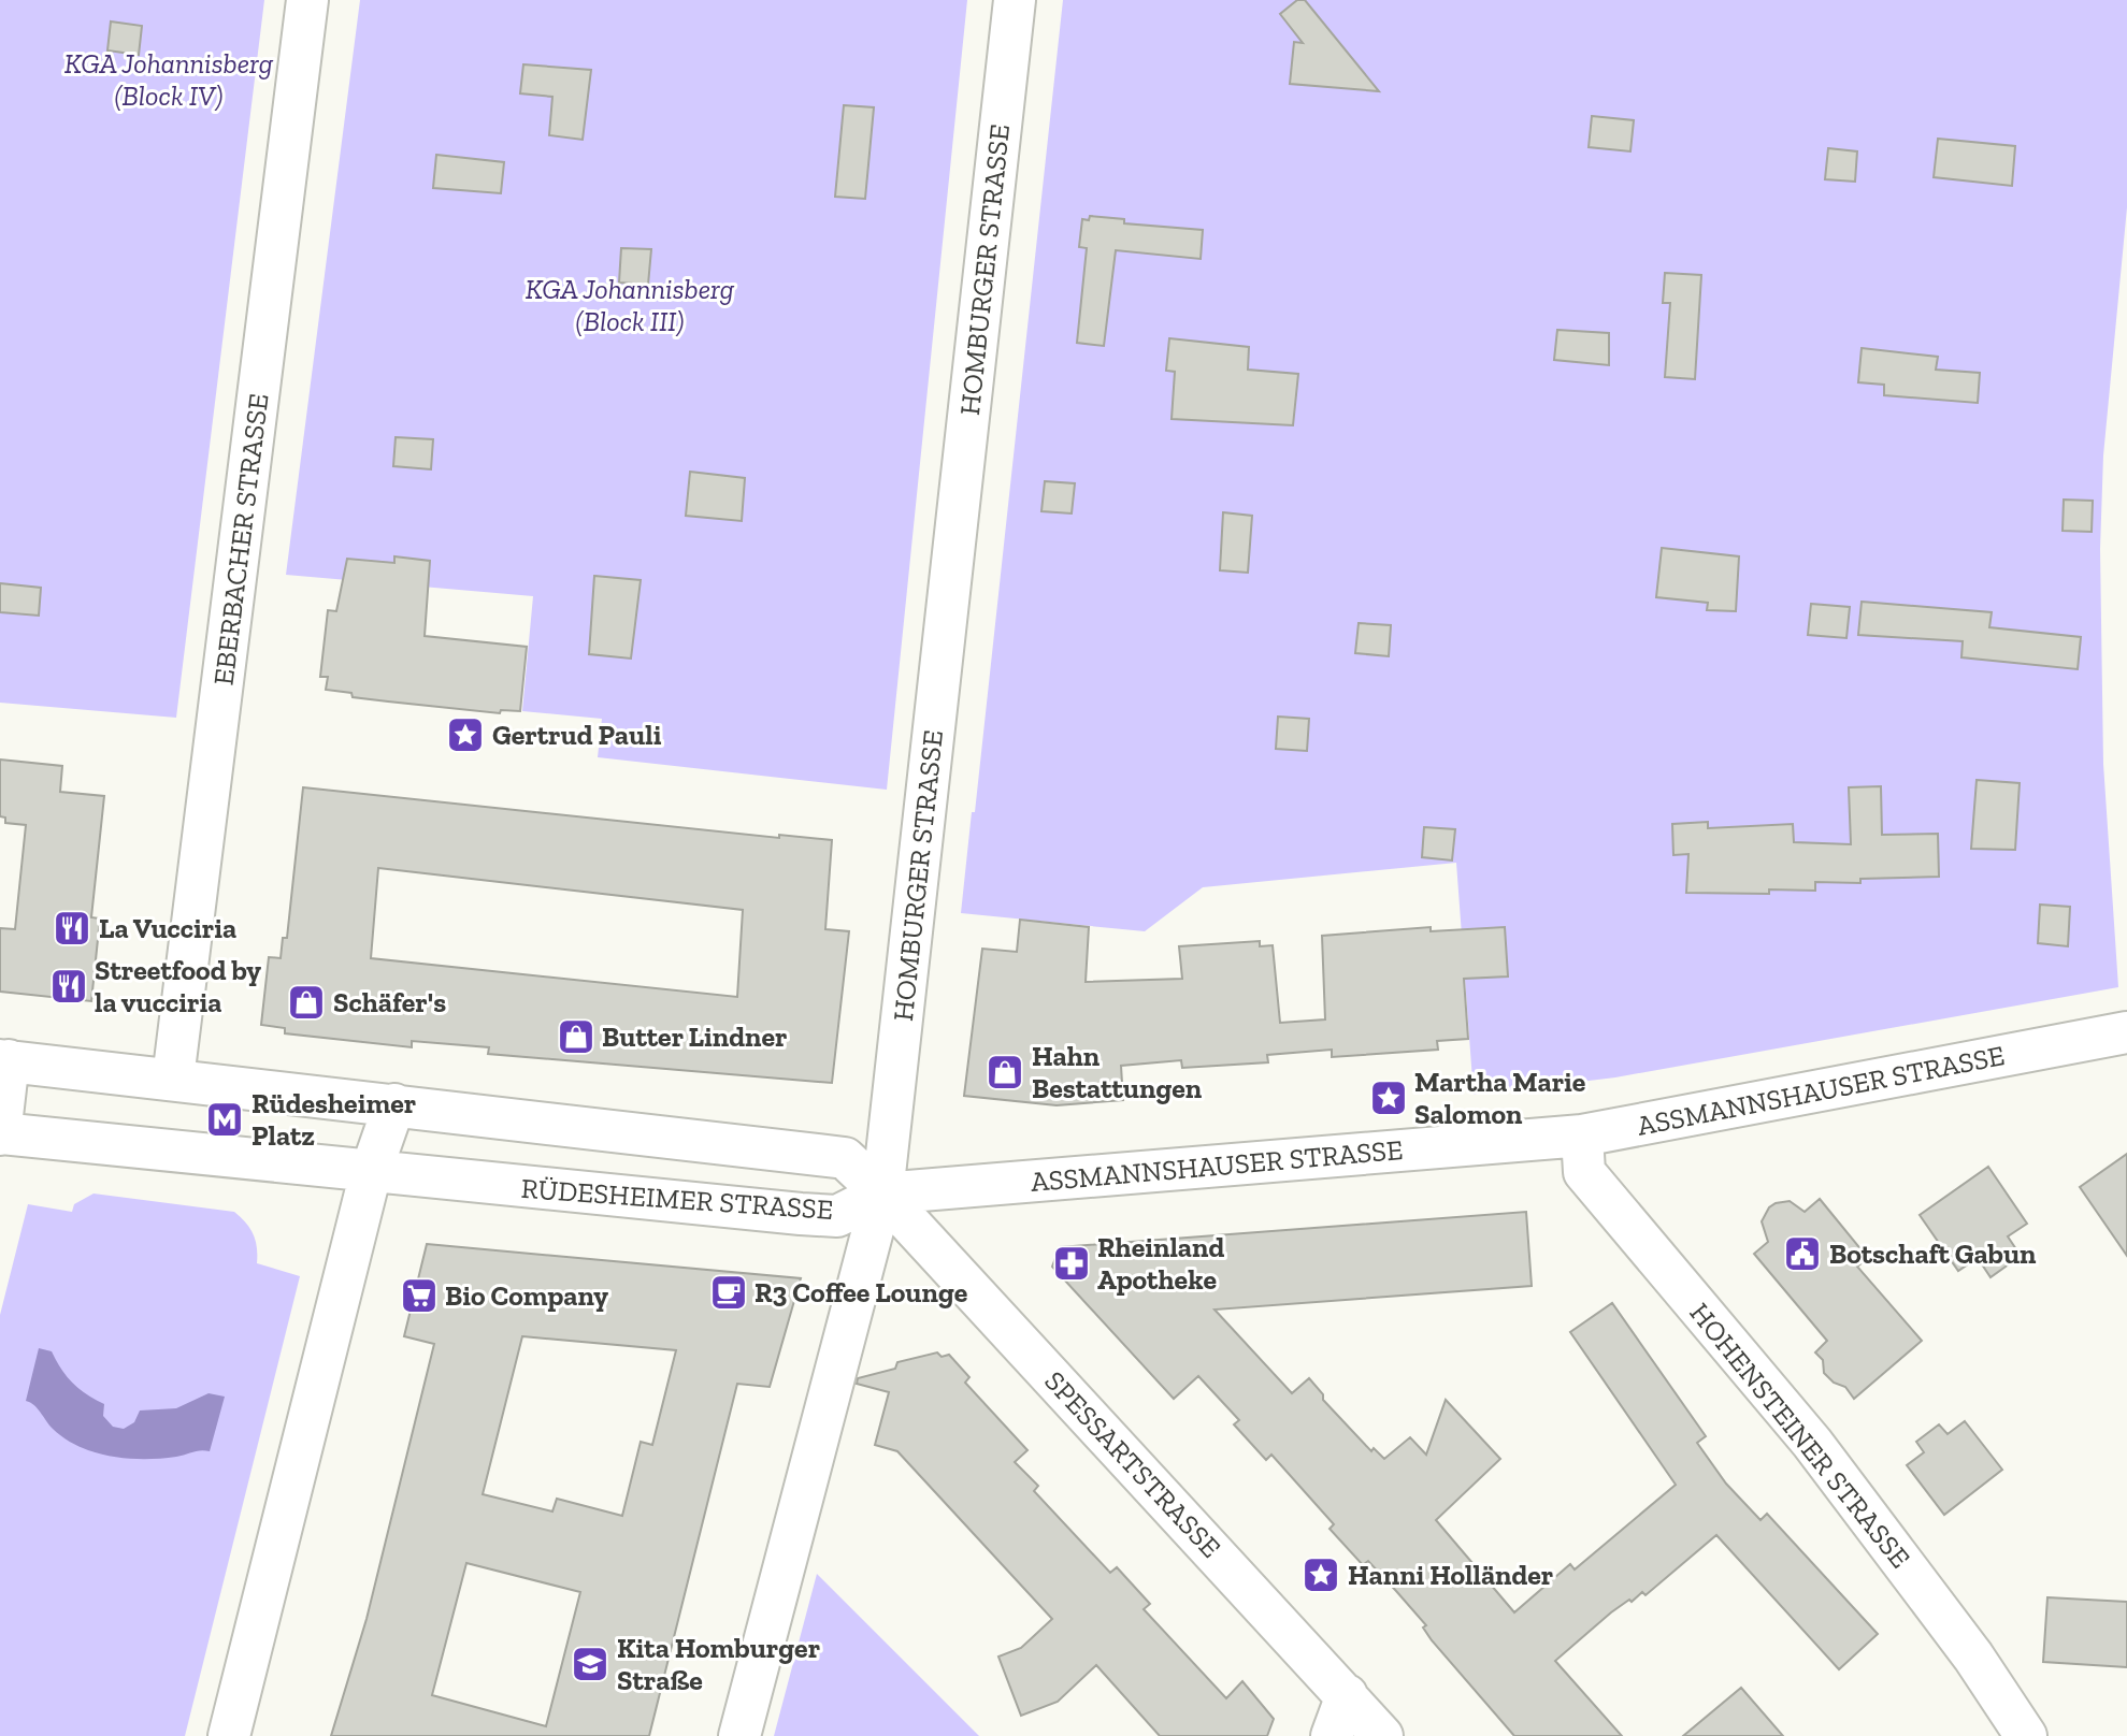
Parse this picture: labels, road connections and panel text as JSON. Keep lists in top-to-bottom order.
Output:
{
  "streets": {
    "street": [
      "HOMBURGER STRASSE",
      "EBERBACHER STRASSE",
      "ASSMANNSHAUSER STRASSE",
      "RÜDESHEIMER STRASSE",
      "HOHENSTEINER STRASSE",
      "SPESSARTSTRASSE"
    ]
  },
  "crossings": [
    ["HOMBURGER STRASSE", "ASSMANNSHAUSER STRASSE"],
    ["HOMBURGER STRASSE", "RÜDESHEIMER STRASSE"],
    ["HOMBURGER STRASSE", "SPESSARTSTRASSE"],
    ["EBERBACHER STRASSE", "RÜDESHEIMER STRASSE"],
    ["ASSMANNSHAUSER STRASSE", "RÜDESHEIMER STRASSE"],
    ["ASSMANNSHAUSER STRASSE", "HOHENSTEINER STRASSE"],
    ["ASSMANNSHAUSER STRASSE", "SPESSARTSTRASSE"],
    ["RÜDESHEIMER STRASSE", "SPESSARTSTRASSE"]
  ],
  "parks": ["KGA Johannisberg (Block IV)", "KGA Johannisberg (Block III)"],
  "places": {
    "place": ["Gertrud Pauli", "Martha Marie Salomon", "Hanni Holländer"],
    "restaurant": ["La Vucciria", "Streetfood by la vucciria"],
    "shop": ["Schäfer's", "Butter Lindner", "Hahn Bestattungen"],
    "metro station": ["Rüdesheimer Platz"],
    "public building": ["Botschaft Gabun"],
    "pharmacy": ["Rheinland Apotheke"],
    "cafe": ["R3 Coffee Lounge"],
    "supermarket": ["Bio Company"],
    "school or university": ["Kita Homburger Straße"]
  }
}
